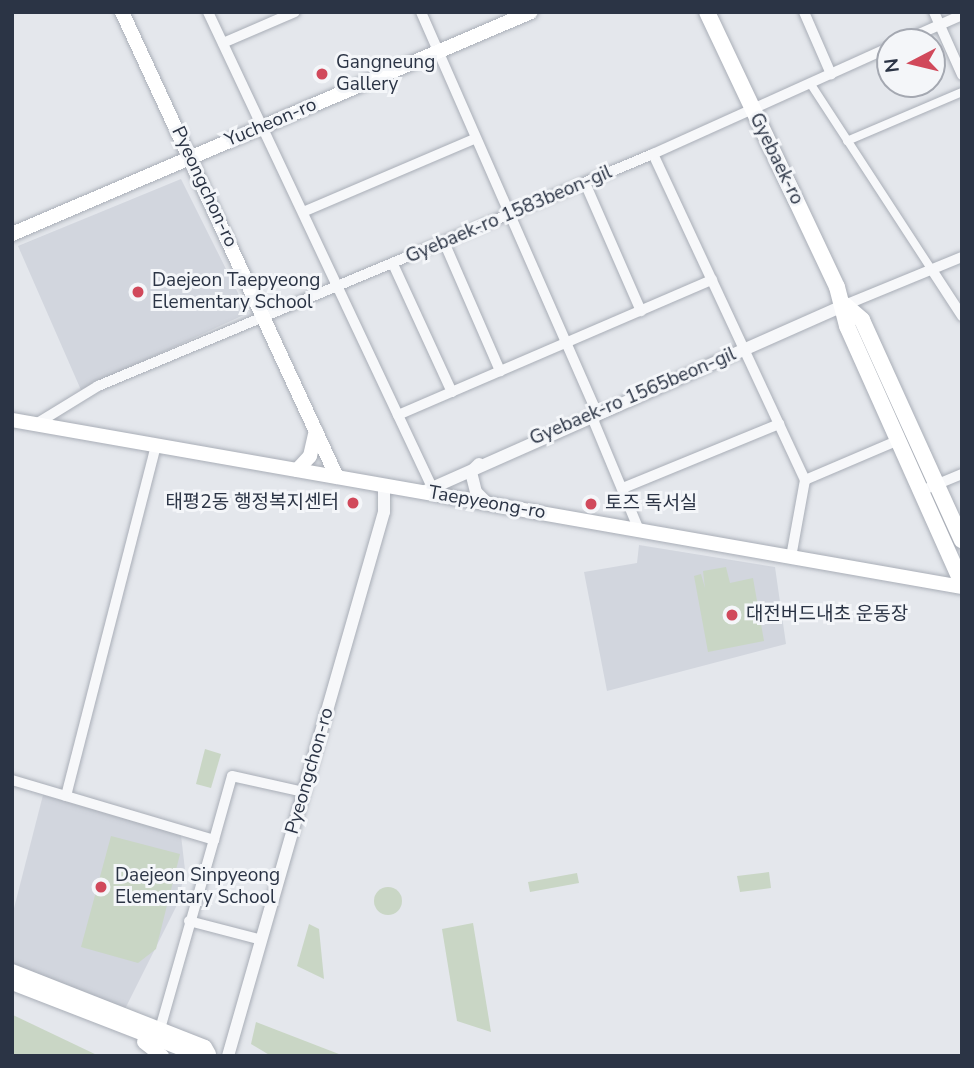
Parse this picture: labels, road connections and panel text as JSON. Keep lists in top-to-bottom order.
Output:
{
  "streets": {
    "main road": [
      "Yucheon-ro",
      "Gyebaek-ro",
      "Pyeongchon-ro",
      "Taepyeong-ro"
    ],
    "street": ["Gyebaek-ro 1583beon-gil", "Gyebaek-ro 1565beon-gil"]
  },
  "crossings": [
    ["Yucheon-ro", "Pyeongchon-ro"],
    ["Gyebaek-ro", "Gyebaek-ro 1583beon-gil"],
    ["Gyebaek-ro", "Gyebaek-ro 1565beon-gil"],
    ["Gyebaek-ro", "Taepyeong-ro"],
    ["Pyeongchon-ro", "Gyebaek-ro 1583beon-gil"],
    ["Pyeongchon-ro", "Taepyeong-ro"],
    ["Gyebaek-ro 1583beon-gil", "Taepyeong-ro"],
    ["Gyebaek-ro 1565beon-gil", "Taepyeong-ro"]
  ],
  "places": [
    "Gangneung Gallery",
    "Daejeon Taepyeong Elementary School",
    "태평2동 행정복지센터",
    "토즈 독서실",
    "대전버드내초 운동장",
    "Daejeon Sinpyeong Elementary School"
  ],
  "north": "left"
}
